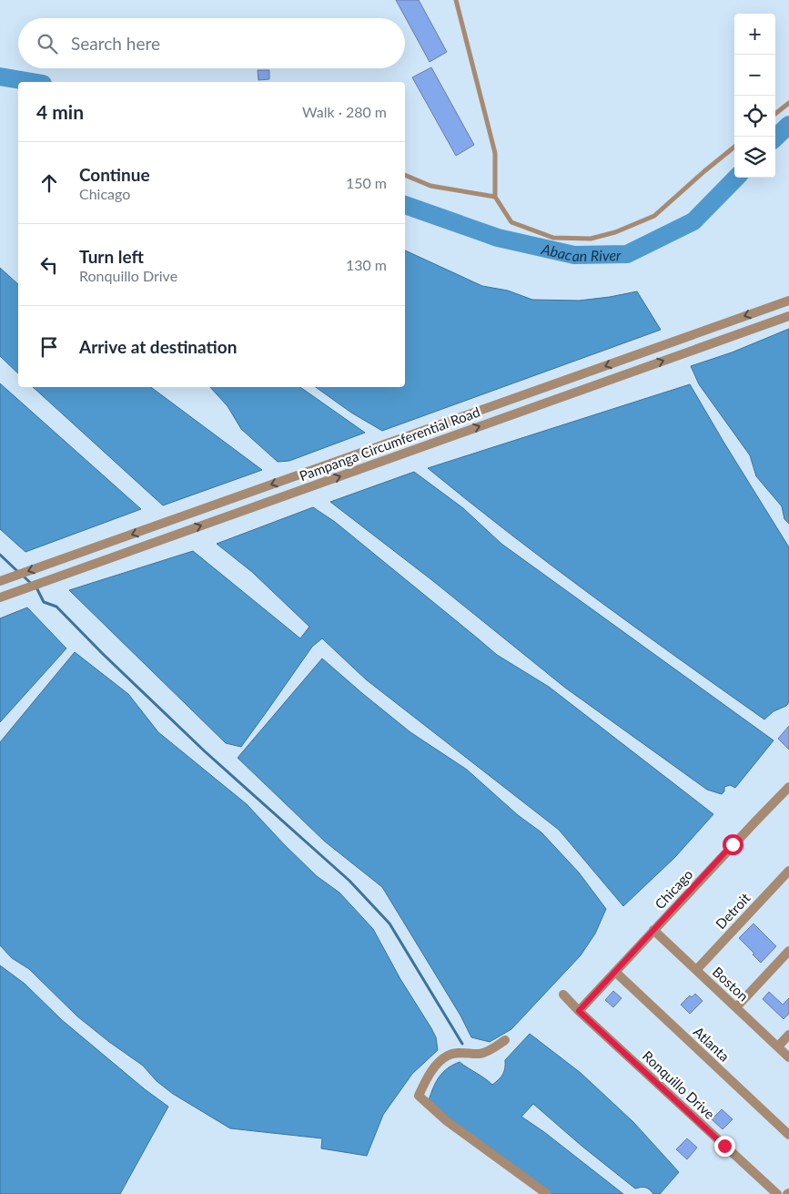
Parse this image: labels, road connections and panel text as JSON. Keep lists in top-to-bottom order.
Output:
{
  "streets": {
    "street": [
      "Pampanga Circumferential Road",
      "Chicago",
      "Detroit",
      "Boston",
      "Atlanta",
      "Ronquillo Drive"
    ]
  },
  "crossings": [
    ["Chicago", "Boston"],
    ["Chicago", "Atlanta"],
    ["Chicago", "Ronquillo Drive"],
    ["Detroit", "Boston"]
  ],
  "water": ["Abacan River"],
  "page": {
    "map_buttons": ["+", "−"],
    "search": "Search here",
    "heading": ["4 min", "Walk · 280 m"],
    "list": [
      ["Continue", "Chicago", "150 m"],
      ["Turn left", "Ronquillo Drive", "130 m"],
      "Arrive at destination"
    ]
  }
}
